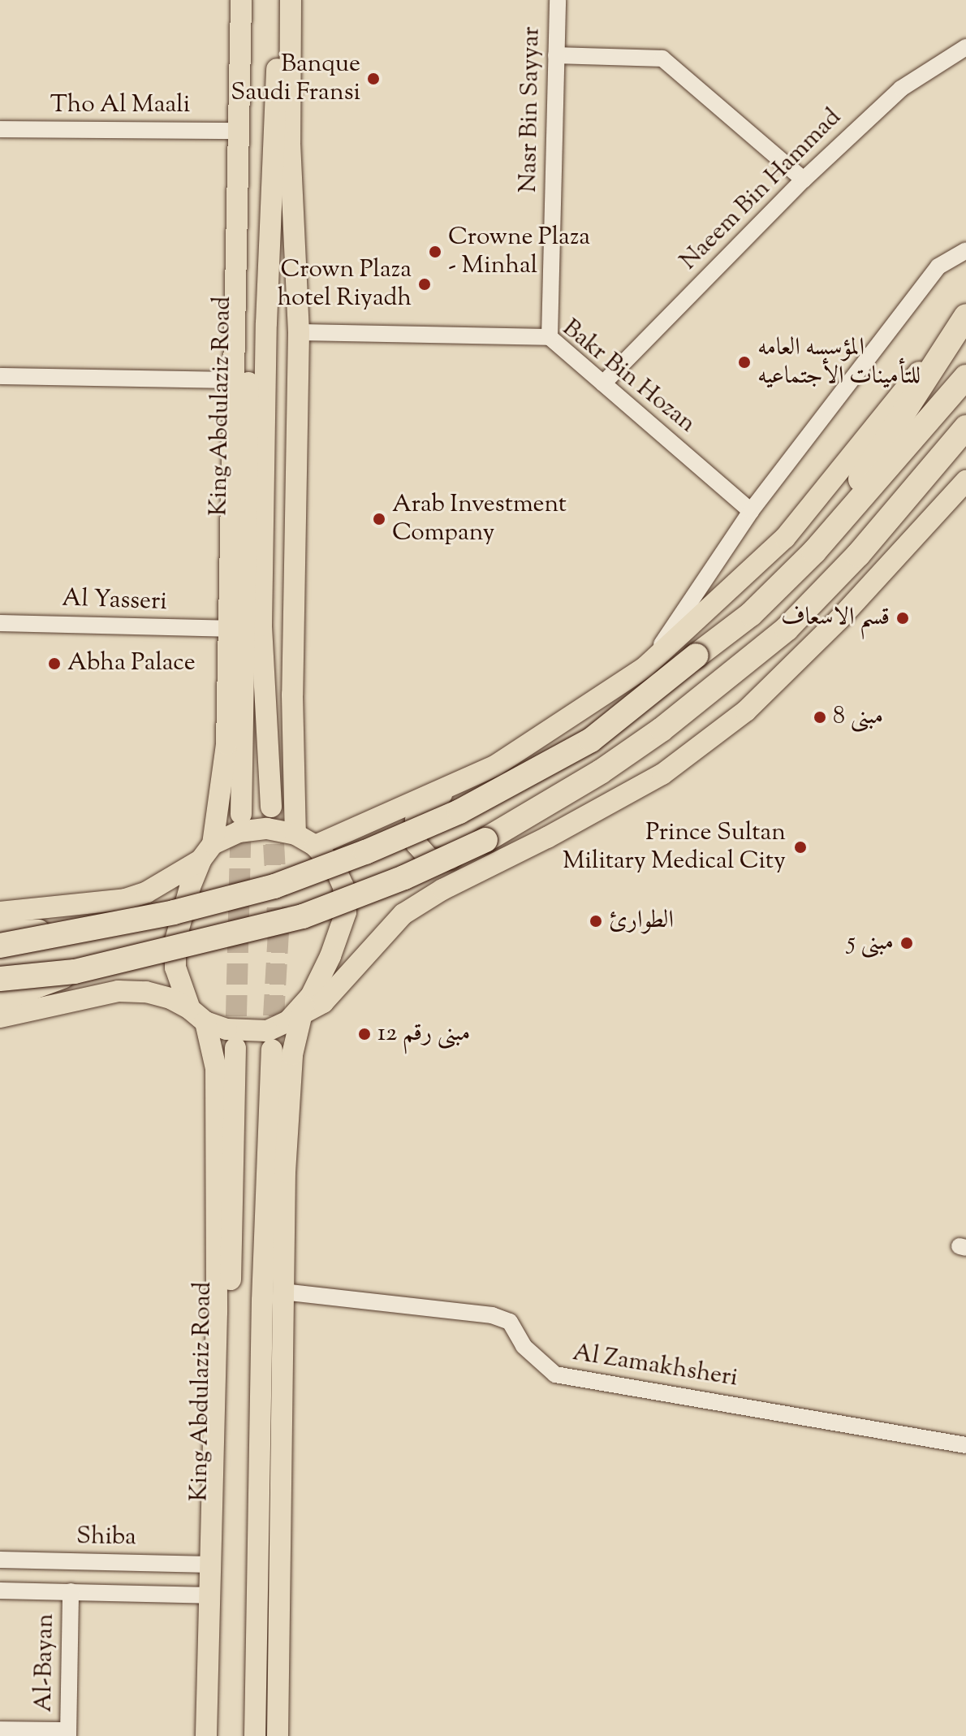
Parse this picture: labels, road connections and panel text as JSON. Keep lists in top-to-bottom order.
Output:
{
  "streets": {
    "main road": ["King Abdulaziz Road"],
    "street": [
      "Tho Al Maali",
      "Nasr Bin Sayyar",
      "Naeem Bin Hammad",
      "Bakr Bin Hozan",
      "Al Yasseri",
      "Al Zamakhsheri",
      "Shiba",
      "Al-Bayan"
    ]
  },
  "crossings": [
    ["Nasr Bin Sayyar", "Bakr Bin Hozan"],
    ["Naeem Bin Hammad", "Bakr Bin Hozan"]
  ],
  "places": [
    "Banque Saudi Fransi",
    "Crowne Plaza - Minhal",
    "Crown Plaza hotel Riyadh",
    "المؤسسه العامه للتأمينات الأجتماعيه",
    "Arab Investment Company",
    "قسم الاسعاف",
    "Abha Palace",
    "مبنى 8",
    "Prince Sultan Military Medical City",
    "الطوارئ",
    "مبنى 5",
    "مبنى رقم 12"
  ]
}
